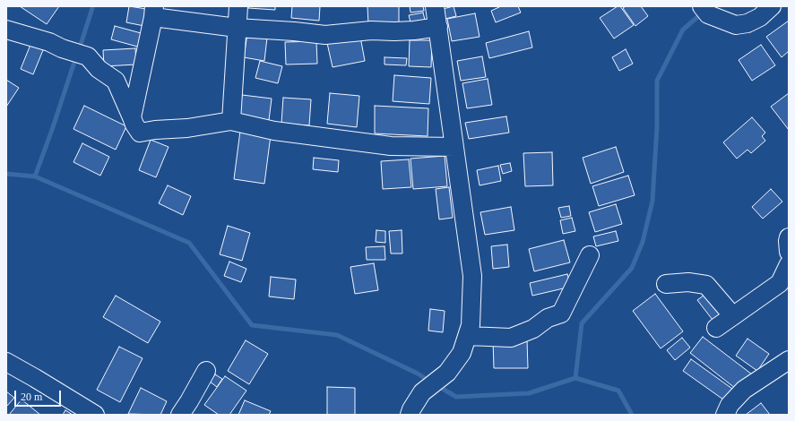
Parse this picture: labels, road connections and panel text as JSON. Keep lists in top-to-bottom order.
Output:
{
  "scale_bar": "20 m"
}
